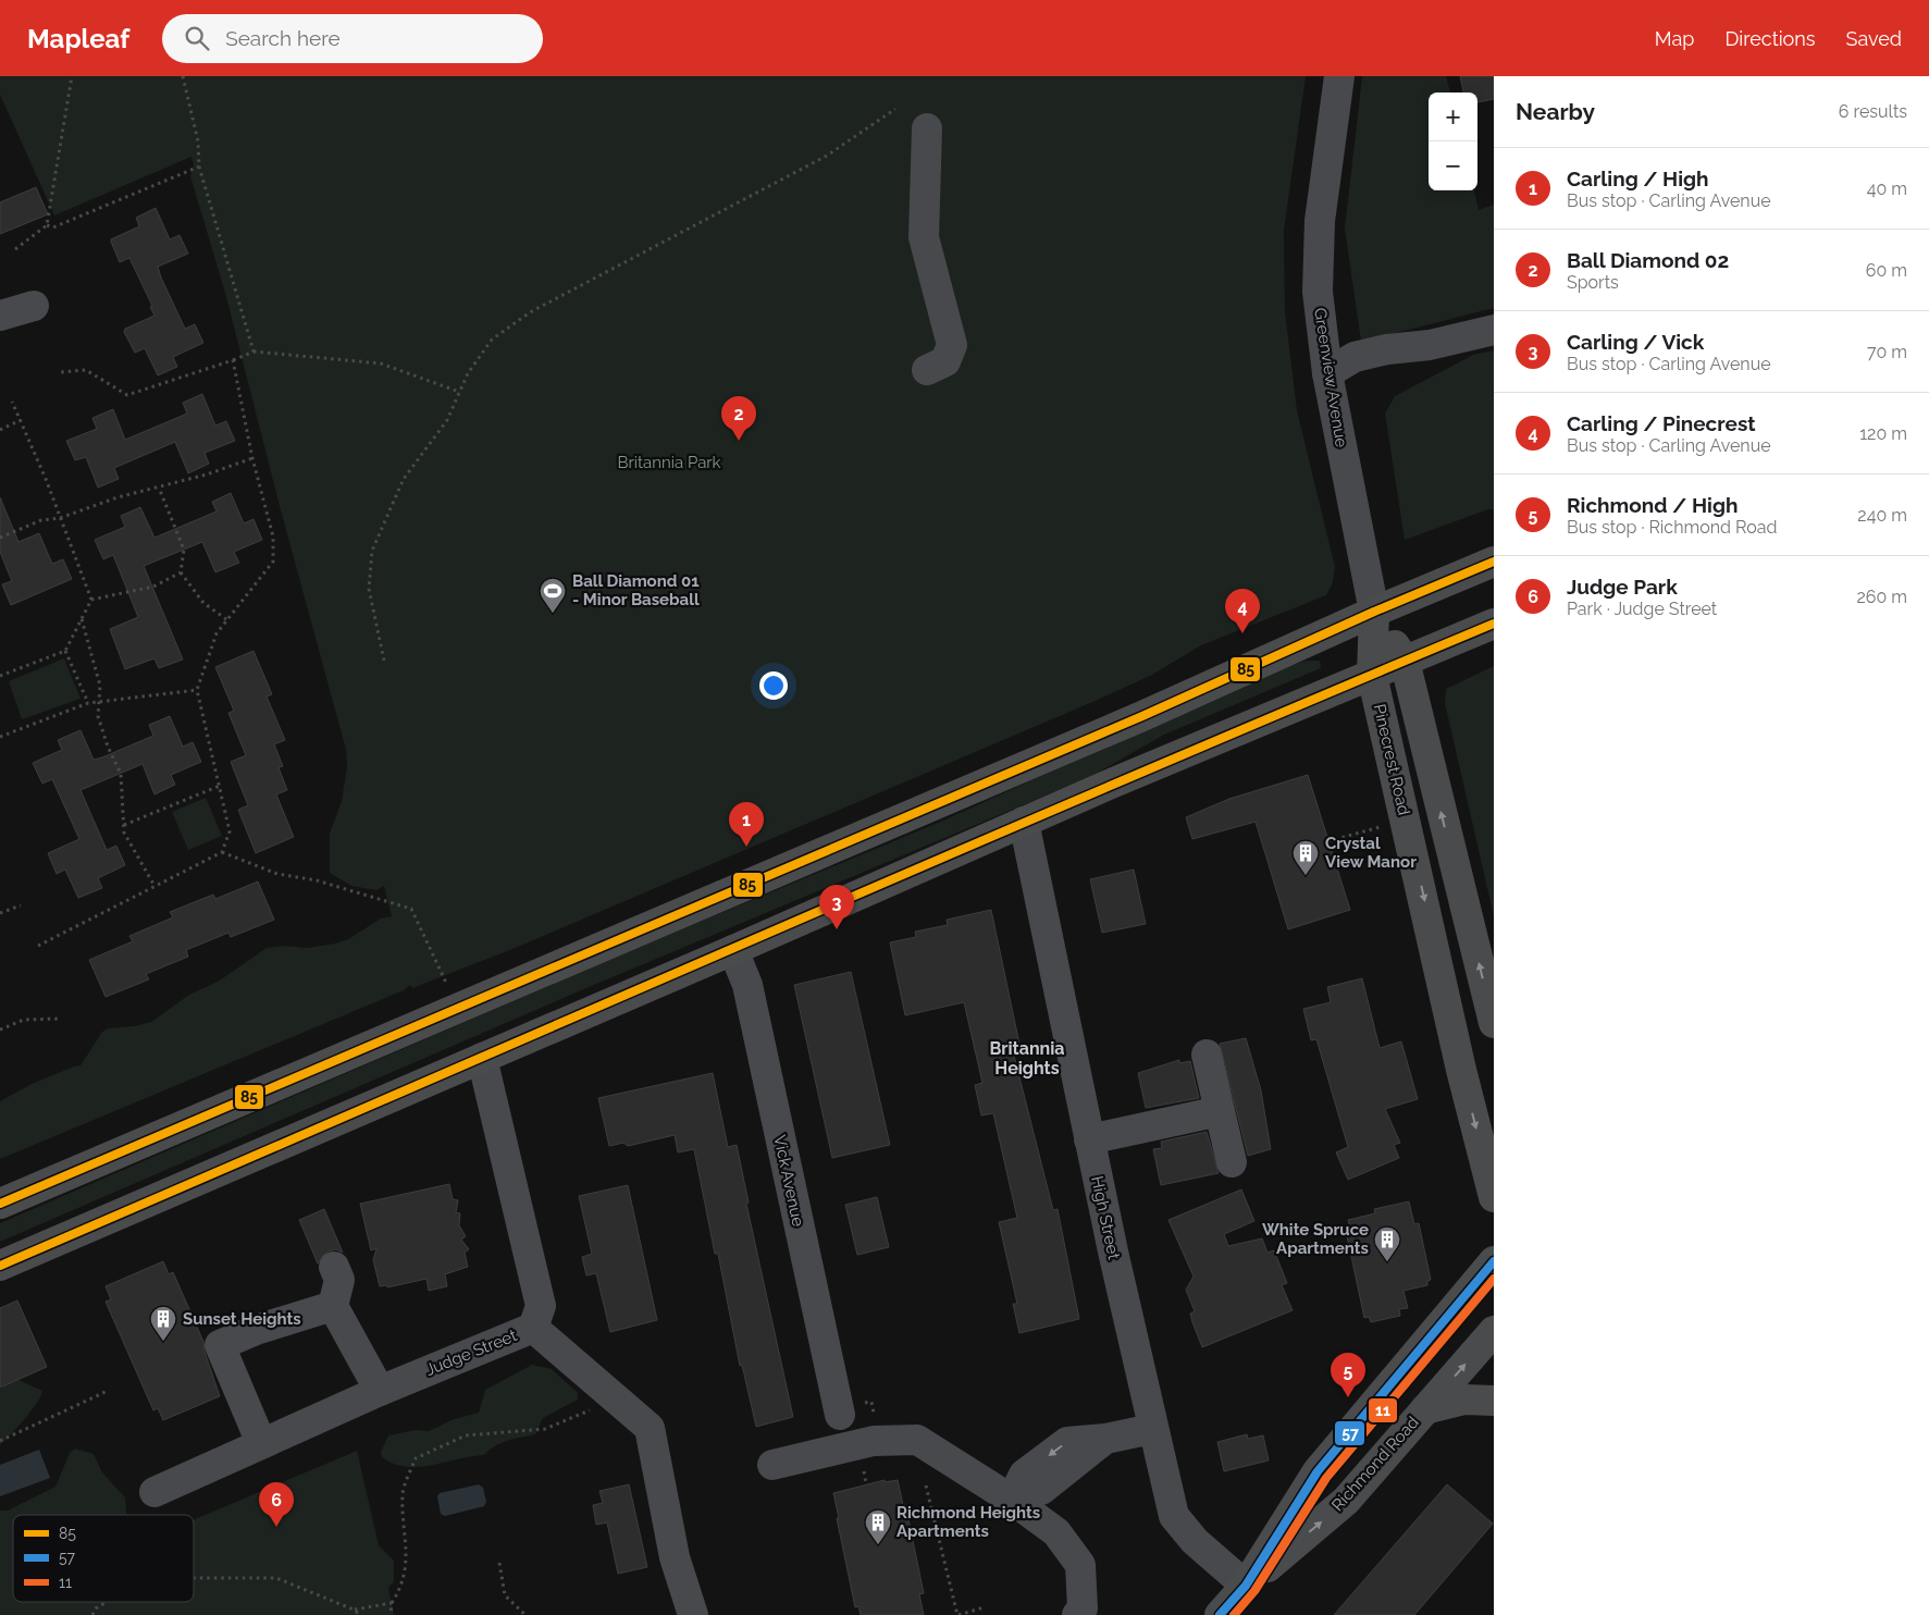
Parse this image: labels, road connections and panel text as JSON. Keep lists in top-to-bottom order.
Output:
{
  "streets": {
    "main road": ["Pinecrest Road", "Richmond Road"],
    "street": [
      "Greenview Avenue",
      "Vick Avenue",
      "High Street",
      "Judge Street"
    ]
  },
  "crossings": [
    ["Greenview Avenue", "Pinecrest Road"],
    ["High Street", "Richmond Road"]
  ],
  "districts": ["Britannia Heights"],
  "parks": ["Britannia Park"],
  "places": {
    "sports": ["Ball Diamond 01 - Minor Baseball"],
    "building": [
      "Crystal View Manor",
      "White Spruce Apartments",
      "Sunset Heights",
      "Richmond Heights Apartments"
    ]
  },
  "lines": ["transit line 85", "transit line 57", "transit line 11"],
  "legend": ["85", "57", "11"],
  "page": {
    "header": "Mapleaf",
    "search": "Search here",
    "nav": ["Map", "Directions", "Saved"],
    "heading": ["Nearby", "6 results"],
    "map_buttons": ["+", "−"],
    "list": [
      {
        "mark": "1",
        "name": "Carling / High",
        "note": "Bus stop · Carling Avenue",
        "value": "40 m"
      },
      {
        "mark": "2",
        "name": "Ball Diamond 02",
        "note": "Sports",
        "value": "60 m"
      },
      {
        "mark": "3",
        "name": "Carling / Vick",
        "note": "Bus stop · Carling Avenue",
        "value": "70 m"
      },
      {
        "mark": "4",
        "name": "Carling / Pinecrest",
        "note": "Bus stop · Carling Avenue",
        "value": "120 m"
      },
      {
        "mark": "5",
        "name": "Richmond / High",
        "note": "Bus stop · Richmond Road",
        "value": "240 m"
      },
      {
        "mark": "6",
        "name": "Judge Park",
        "note": "Park · Judge Street",
        "value": "260 m"
      }
    ],
    "pins": [
      "2",
      "4",
      "1",
      "3",
      "5",
      "6"
    ]
  }
}
